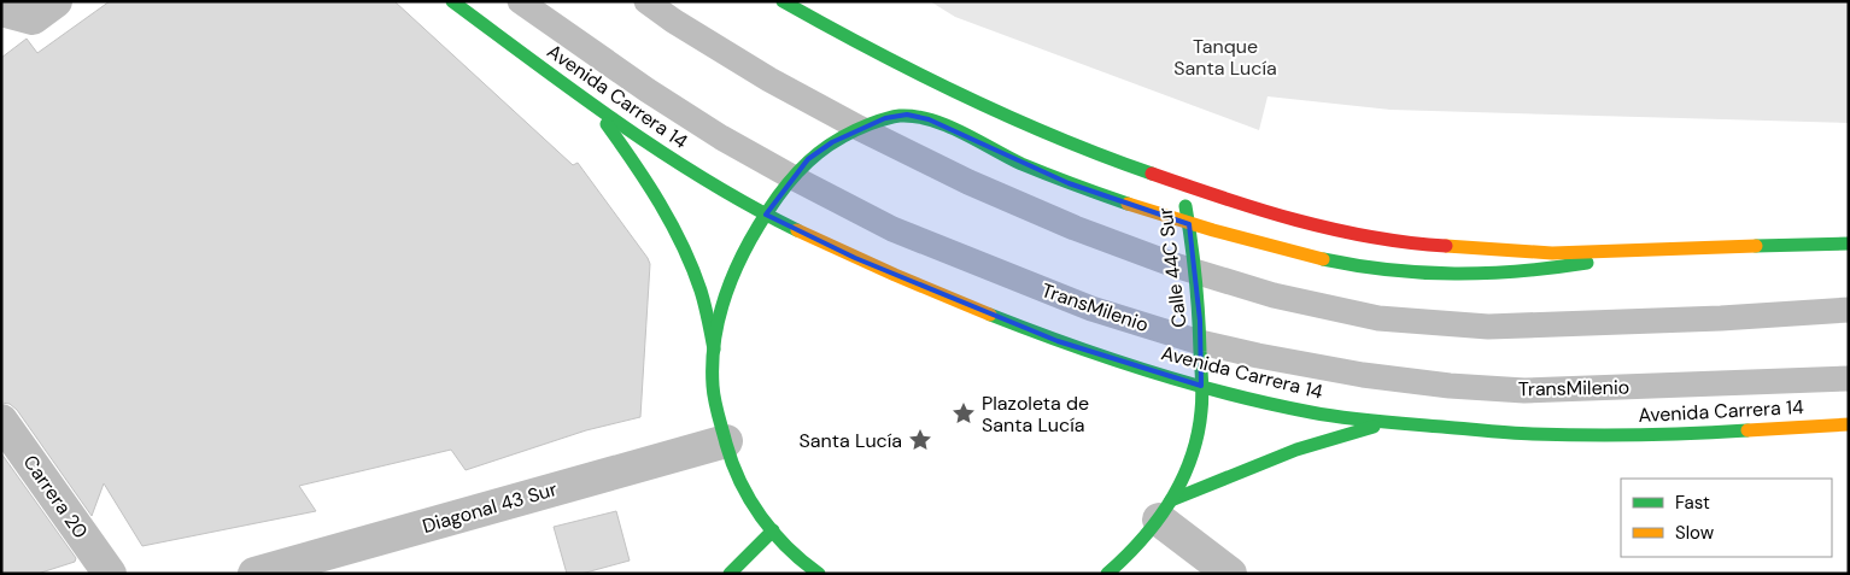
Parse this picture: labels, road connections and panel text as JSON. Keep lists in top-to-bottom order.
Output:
{
  "streets": {
    "main road": ["Avenida Carrera 14", "Calle 44C Sur"],
    "street": ["Carrera 20", "Diagonal 43 Sur"],
    "lane": ["TransMilenio"]
  },
  "crossings": [
    ["Avenida Carrera 14", "Calle 44C Sur"],
    ["Calle 44C Sur", "TransMilenio"]
  ],
  "parks": ["Tanque Santa Lucía"],
  "places": {
    "place": ["Plazoleta de Santa Lucía", "Santa Lucía"]
  },
  "legend": ["Fast", "Slow"]
}
